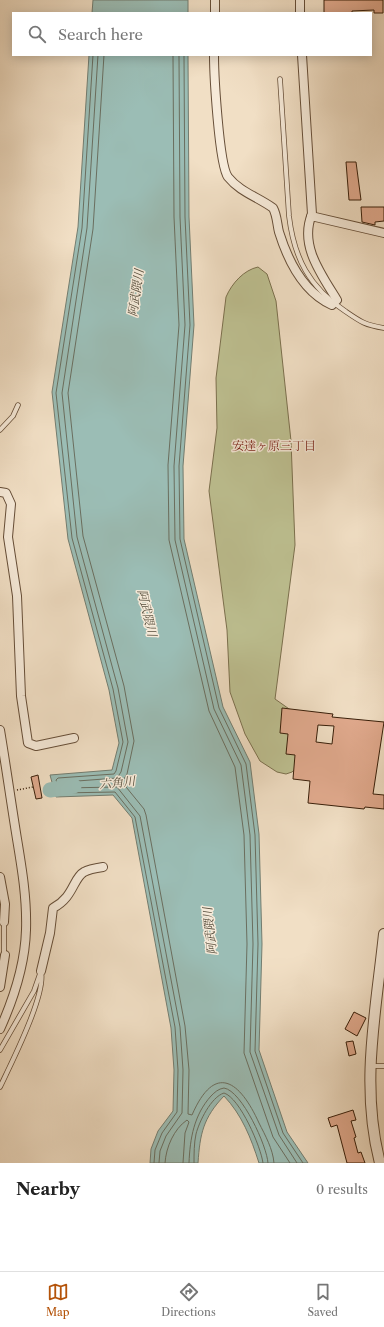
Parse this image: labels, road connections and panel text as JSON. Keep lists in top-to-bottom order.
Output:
{
  "districts": ["安達ヶ原三丁目"],
  "water": ["阿武隈川", "六角川"],
  "page": {
    "search": "Search here",
    "heading": ["Nearby", "0 results"],
    "nav": ["Map", "Directions", "Saved"]
  }
}
